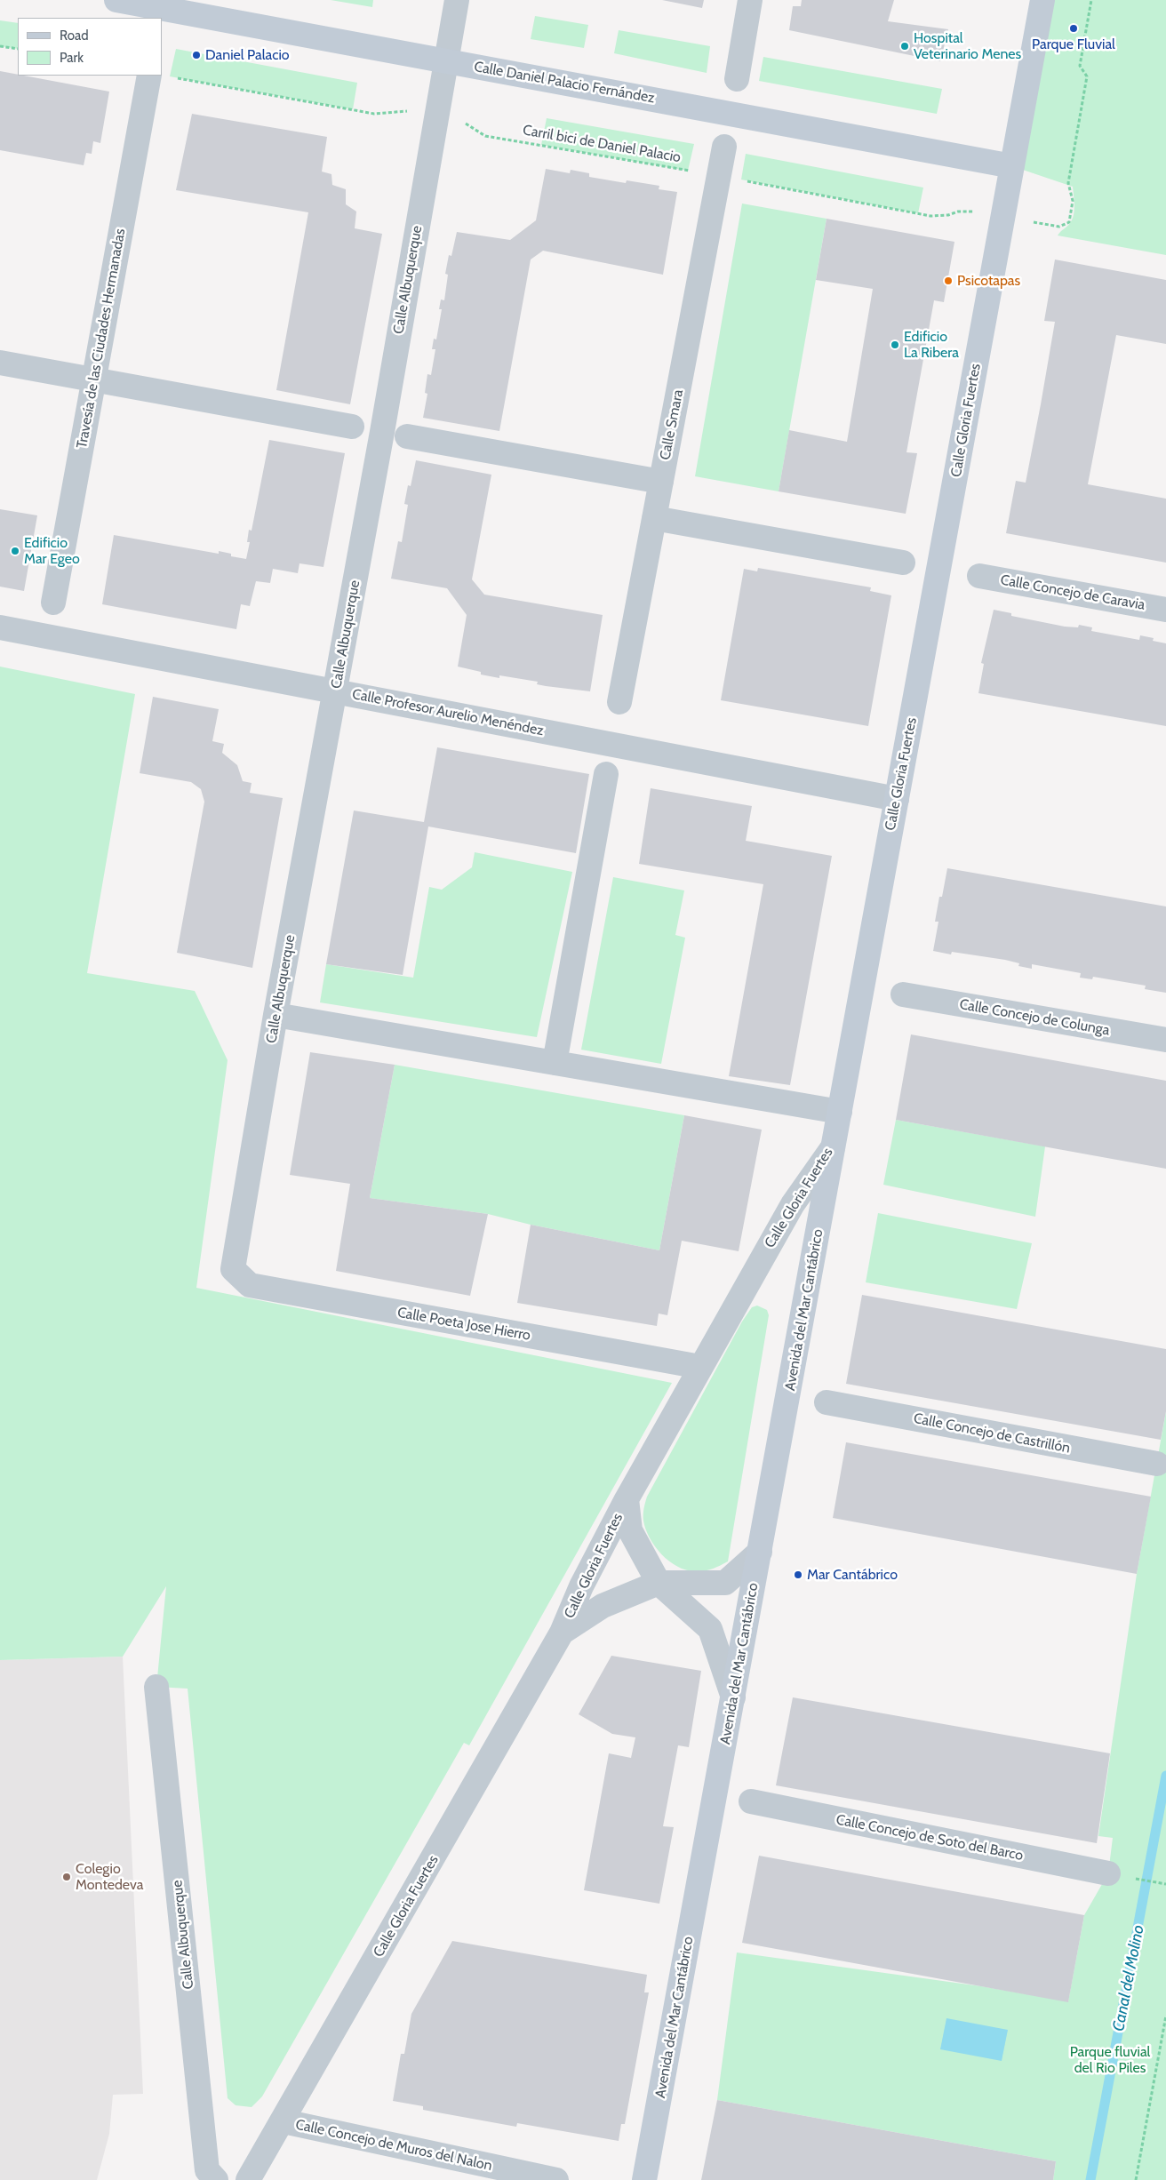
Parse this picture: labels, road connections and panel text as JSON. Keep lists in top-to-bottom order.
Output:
{
  "streets": {
    "street": [
      "Calle Daniel Palacio Fernández",
      "Calle Albuquerque",
      "Travesía de las Ciudades Hermanadas",
      "Calle Gloria Fuertes",
      "Calle Smara",
      "Calle Concejo de Caravia",
      "Calle Profesor Aurelio Menéndez",
      "Calle Concejo de Colunga",
      "Avenida del Mar Cantábrico",
      "Calle Poeta Jose Hierro",
      "Calle Concejo de Castrillón",
      "Calle Concejo de Soto del Barco",
      "Calle Concejo de Muros del Nalon"
    ],
    "path": ["Carril bici de Daniel Palacio"]
  },
  "crossings": [
    ["Calle Daniel Palacio Fernández", "Calle Albuquerque"],
    ["Calle Daniel Palacio Fernández", "Calle Gloria Fuertes"],
    ["Carril bici de Daniel Palacio", "Calle Albuquerque"],
    ["Carril bici de Daniel Palacio", "Travesía de las Ciudades Hermanadas"],
    ["Carril bici de Daniel Palacio", "Calle Gloria Fuertes"],
    ["Carril bici de Daniel Palacio", "Calle Smara"],
    ["Calle Albuquerque", "Calle Profesor Aurelio Menéndez"],
    ["Calle Albuquerque", "Calle Poeta Jose Hierro"],
    ["Calle Gloria Fuertes", "Calle Profesor Aurelio Menéndez"],
    ["Calle Gloria Fuertes", "Avenida del Mar Cantábrico"],
    ["Calle Gloria Fuertes", "Calle Poeta Jose Hierro"],
    ["Calle Gloria Fuertes", "Calle Concejo de Muros del Nalon"]
  ],
  "water": ["Canal del Molino"],
  "parks": ["Parque fluvial del Rio Piles"],
  "places": [
    "Parque Fluvial",
    "Hospital Veterinario Menes",
    "Daniel Palacio",
    "Psicotapas",
    "Edificio La Ribera",
    "Edificio Mar Egeo",
    "Mar Cantábrico",
    "Colegio Montedeva"
  ],
  "legend": ["Road", "Park"]
}
